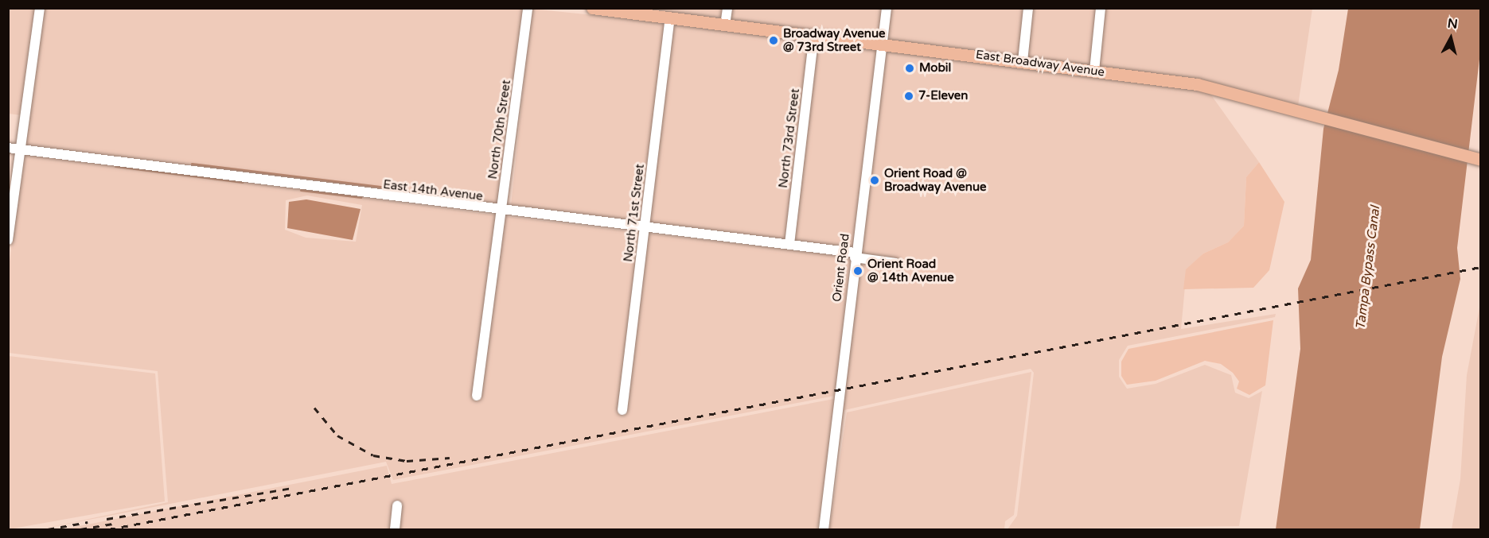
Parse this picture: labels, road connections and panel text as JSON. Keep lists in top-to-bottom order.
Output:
{
  "streets": {
    "main road": ["East Broadway Avenue"],
    "street": [
      "North 70th Street",
      "North 73rd Street",
      "East 14th Avenue",
      "North 71st Street",
      "Orient Road"
    ]
  },
  "crossings": [
    ["East Broadway Avenue", "North 73rd Street"],
    ["East Broadway Avenue", "North 71st Street"],
    ["East Broadway Avenue", "Orient Road"],
    ["North 70th Street", "East 14th Avenue"],
    ["North 73rd Street", "East 14th Avenue"],
    ["East 14th Avenue", "North 71st Street"],
    ["East 14th Avenue", "Orient Road"]
  ],
  "water": ["Tampa Bypass Canal"],
  "places": [
    "Broadway Avenue @ 73rd Street",
    "Mobil",
    "7-Eleven",
    "Orient Road @ Broadway Avenue",
    "Orient Road @ 14th Avenue"
  ],
  "north": "top"
}
